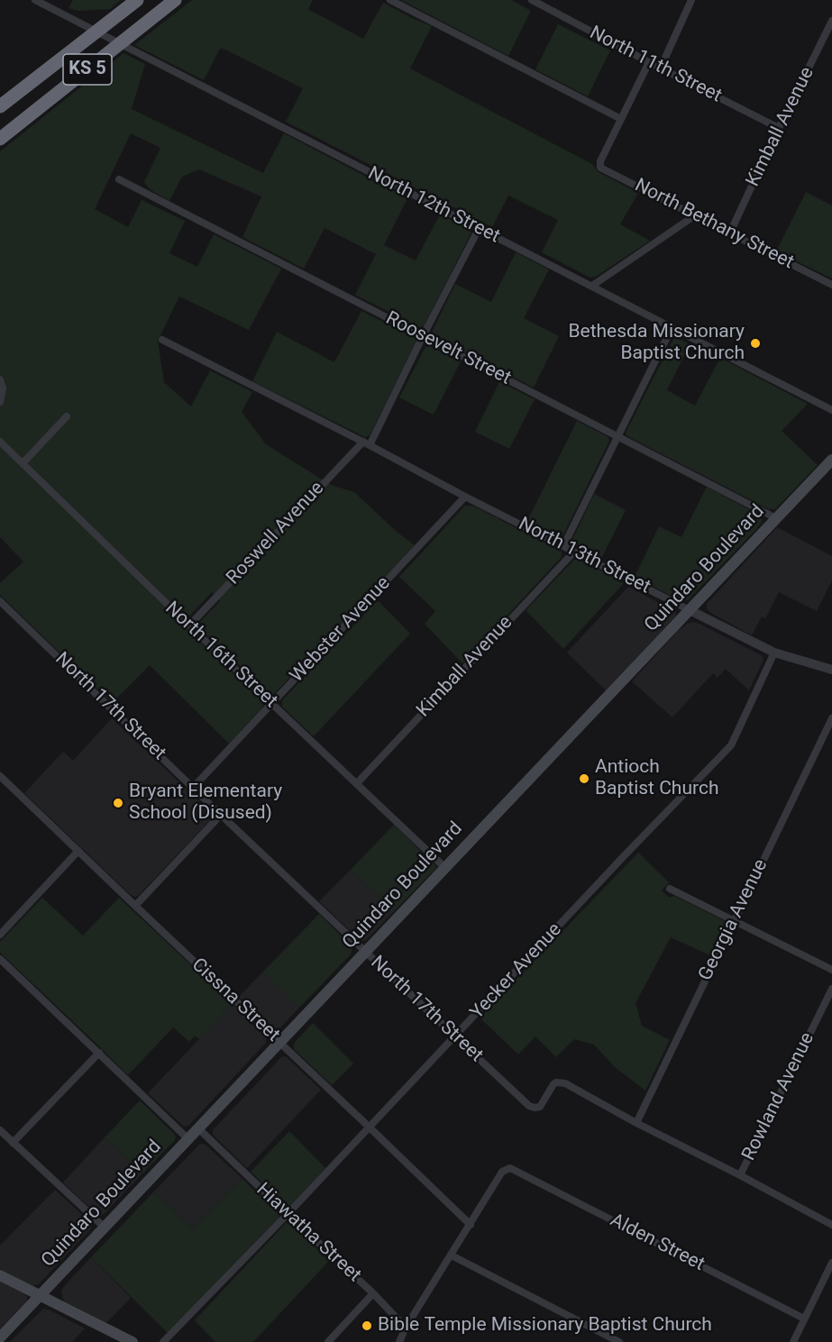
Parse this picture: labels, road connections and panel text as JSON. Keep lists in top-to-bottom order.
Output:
{
  "streets": {
    "highway": ["KS 5"],
    "main road": ["Quindaro Boulevard"],
    "street": [
      "North 11th Street",
      "Kimball Avenue",
      "North 12th Street",
      "North Bethany Street",
      "Roosevelt Street",
      "Roswell Avenue",
      "North 13th Street",
      "Webster Avenue",
      "North 16th Street",
      "North 17th Street",
      "Georgia Avenue",
      "Yecker Avenue",
      "Cissna Street",
      "Rowland Avenue",
      "Hiawatha Street",
      "Alden Street"
    ]
  },
  "crossings": [
    ["North 11th Street", "Kimball Avenue"],
    ["Kimball Avenue", "North Bethany Street"],
    ["Kimball Avenue", "North 13th Street"],
    ["Kimball Avenue", "North 16th Street"],
    ["North 12th Street", "Roswell Avenue"],
    ["Roosevelt Street", "Roswell Avenue"],
    ["Roosevelt Street", "Quindaro Boulevard"],
    ["Roswell Avenue", "North 13th Street"],
    ["Roswell Avenue", "North 16th Street"],
    ["North 13th Street", "Quindaro Boulevard"],
    ["North 13th Street", "Webster Avenue"],
    ["North 13th Street", "Yecker Avenue"],
    ["Quindaro Boulevard", "North 16th Street"],
    ["Quindaro Boulevard", "North 17th Street"],
    ["Quindaro Boulevard", "Cissna Street"],
    ["Quindaro Boulevard", "Hiawatha Street"],
    ["Webster Avenue", "North 16th Street"],
    ["Webster Avenue", "North 17th Street"],
    ["North 17th Street", "Georgia Avenue"],
    ["North 17th Street", "Yecker Avenue"],
    ["North 17th Street", "Rowland Avenue"],
    ["Yecker Avenue", "Cissna Street"],
    ["Yecker Avenue", "Hiawatha Street"],
    ["Cissna Street", "Alden Street"]
  ],
  "places": [
    "Bethesda Missionary Baptist Church",
    "Antioch Baptist Church",
    "Bryant Elementary School (Disused)",
    "Bible Temple Missionary Baptist Church"
  ]
}
